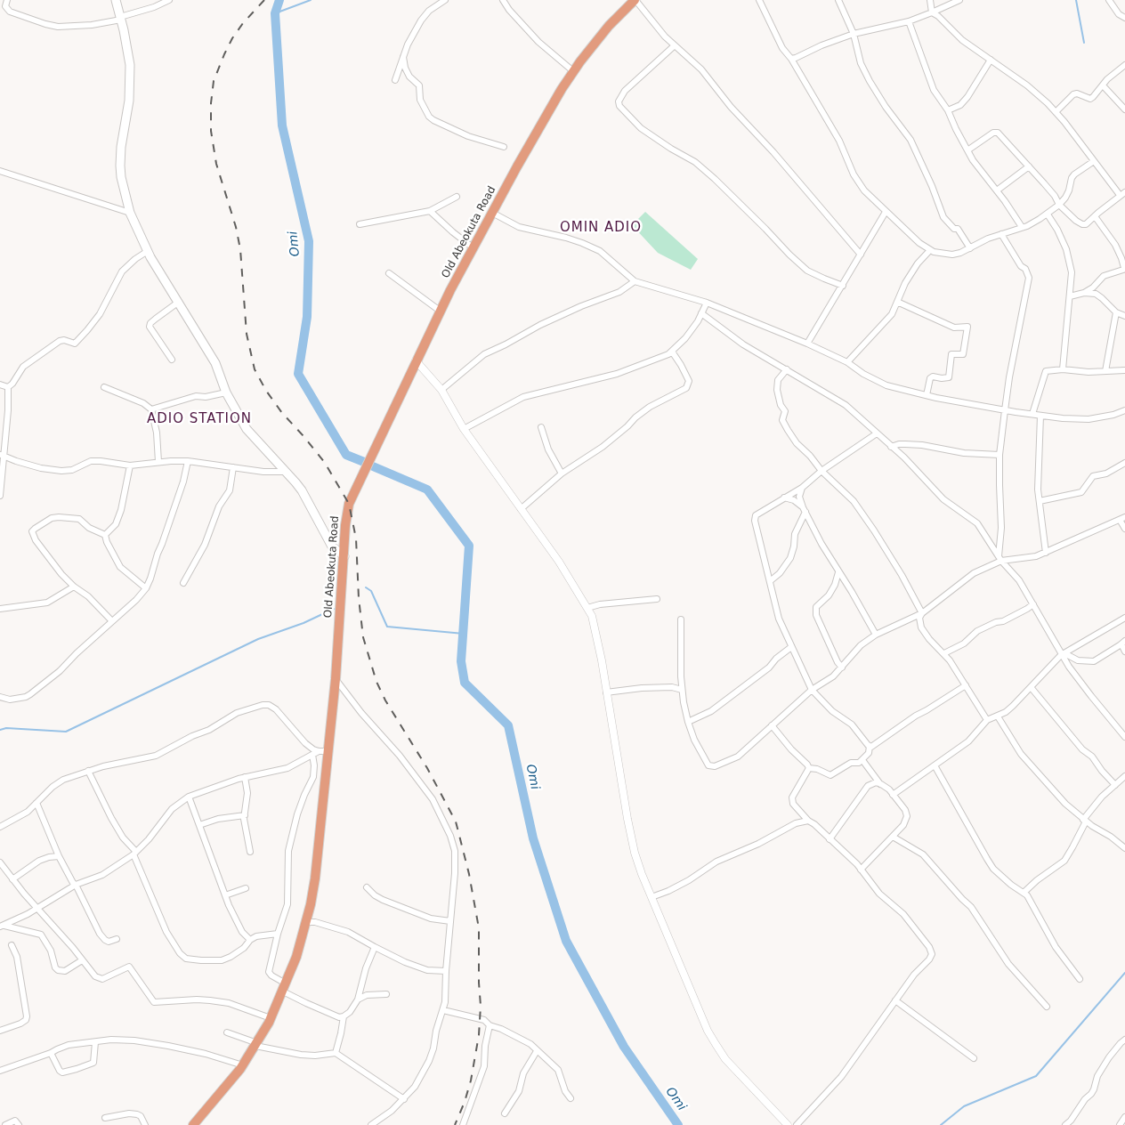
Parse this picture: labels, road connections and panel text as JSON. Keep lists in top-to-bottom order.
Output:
{
  "streets": {
    "highway": ["Old Abeokuta Road"]
  },
  "districts": ["OMIN ADIO", "ADIO STATION"],
  "water": ["Omi"]
}
